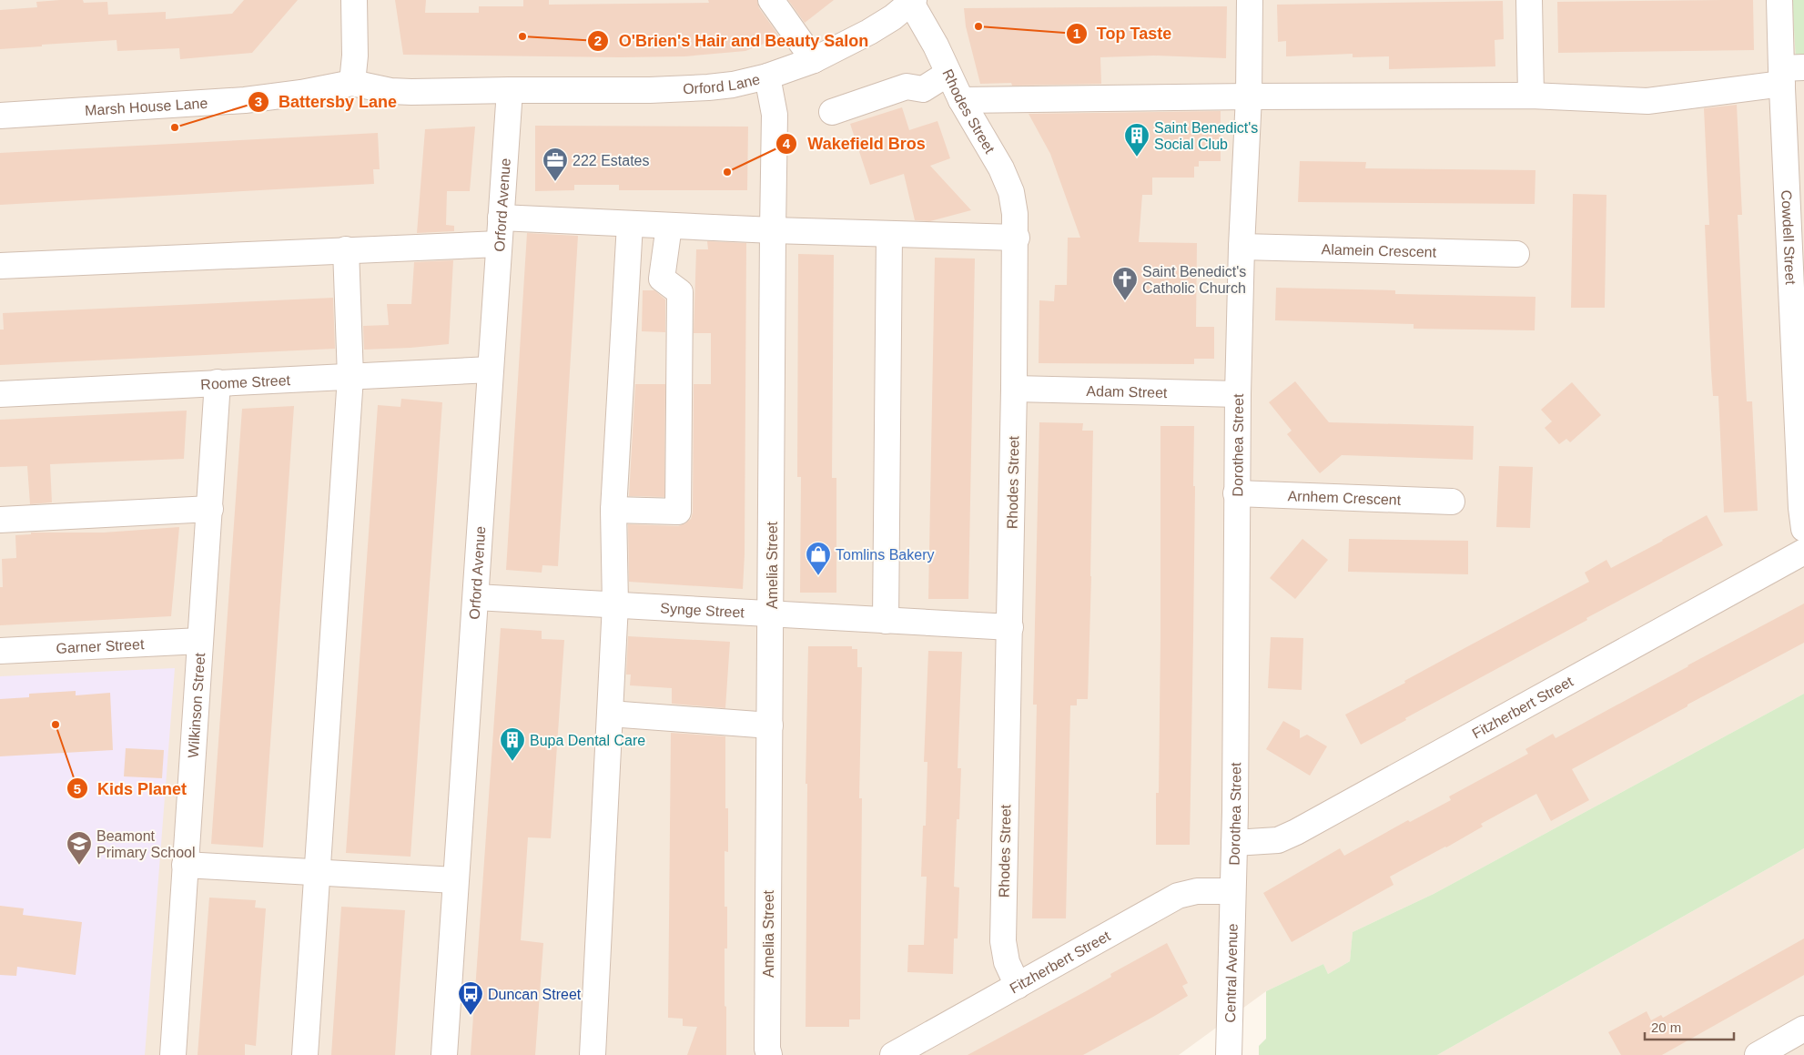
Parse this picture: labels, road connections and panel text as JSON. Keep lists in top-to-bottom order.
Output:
{
  "streets": {
    "street": [
      "Orford Lane",
      "Marsh House Lane",
      "Rhodes Street",
      "Orford Avenue",
      "Cowdell Street",
      "Alamein Crescent",
      "Roome Street",
      "Adam Street",
      "Dorothea Street",
      "Arnhem Crescent",
      "Amelia Street",
      "Synge Street",
      "Garner Street",
      "Wilkinson Street",
      "Fitzherbert Street",
      "Central Avenue"
    ]
  },
  "crossings": [
    ["Orford Lane", "Marsh House Lane"],
    ["Orford Lane", "Rhodes Street"],
    ["Orford Lane", "Orford Avenue"],
    ["Orford Lane", "Amelia Street"],
    ["Marsh House Lane", "Orford Avenue"],
    ["Rhodes Street", "Adam Street"],
    ["Rhodes Street", "Synge Street"],
    ["Rhodes Street", "Fitzherbert Street"],
    ["Orford Avenue", "Roome Street"],
    ["Orford Avenue", "Synge Street"],
    ["Alamein Crescent", "Dorothea Street"],
    ["Roome Street", "Wilkinson Street"],
    ["Adam Street", "Dorothea Street"],
    ["Dorothea Street", "Arnhem Crescent"],
    ["Dorothea Street", "Fitzherbert Street"],
    ["Dorothea Street", "Central Avenue"],
    ["Amelia Street", "Synge Street"],
    ["Garner Street", "Wilkinson Street"],
    ["Fitzherbert Street", "Central Avenue"]
  ],
  "places": {
    "other": [
      "Top Taste",
      "O'Brien's Hair and Beauty Salon",
      "Battersby Lane",
      "Wakefield Bros",
      "Kids Planet"
    ],
    "building": ["Saint Benedict's Social Club", "Bupa Dental Care"],
    "office": ["222 Estates"],
    "church": ["Saint Benedict's Catholic Church"],
    "shop": ["Tomlins Bakery"],
    "school or university": ["Beamont Primary School"],
    "bus stop": ["Duncan Street"]
  },
  "scale_bar": "20 m"
}
